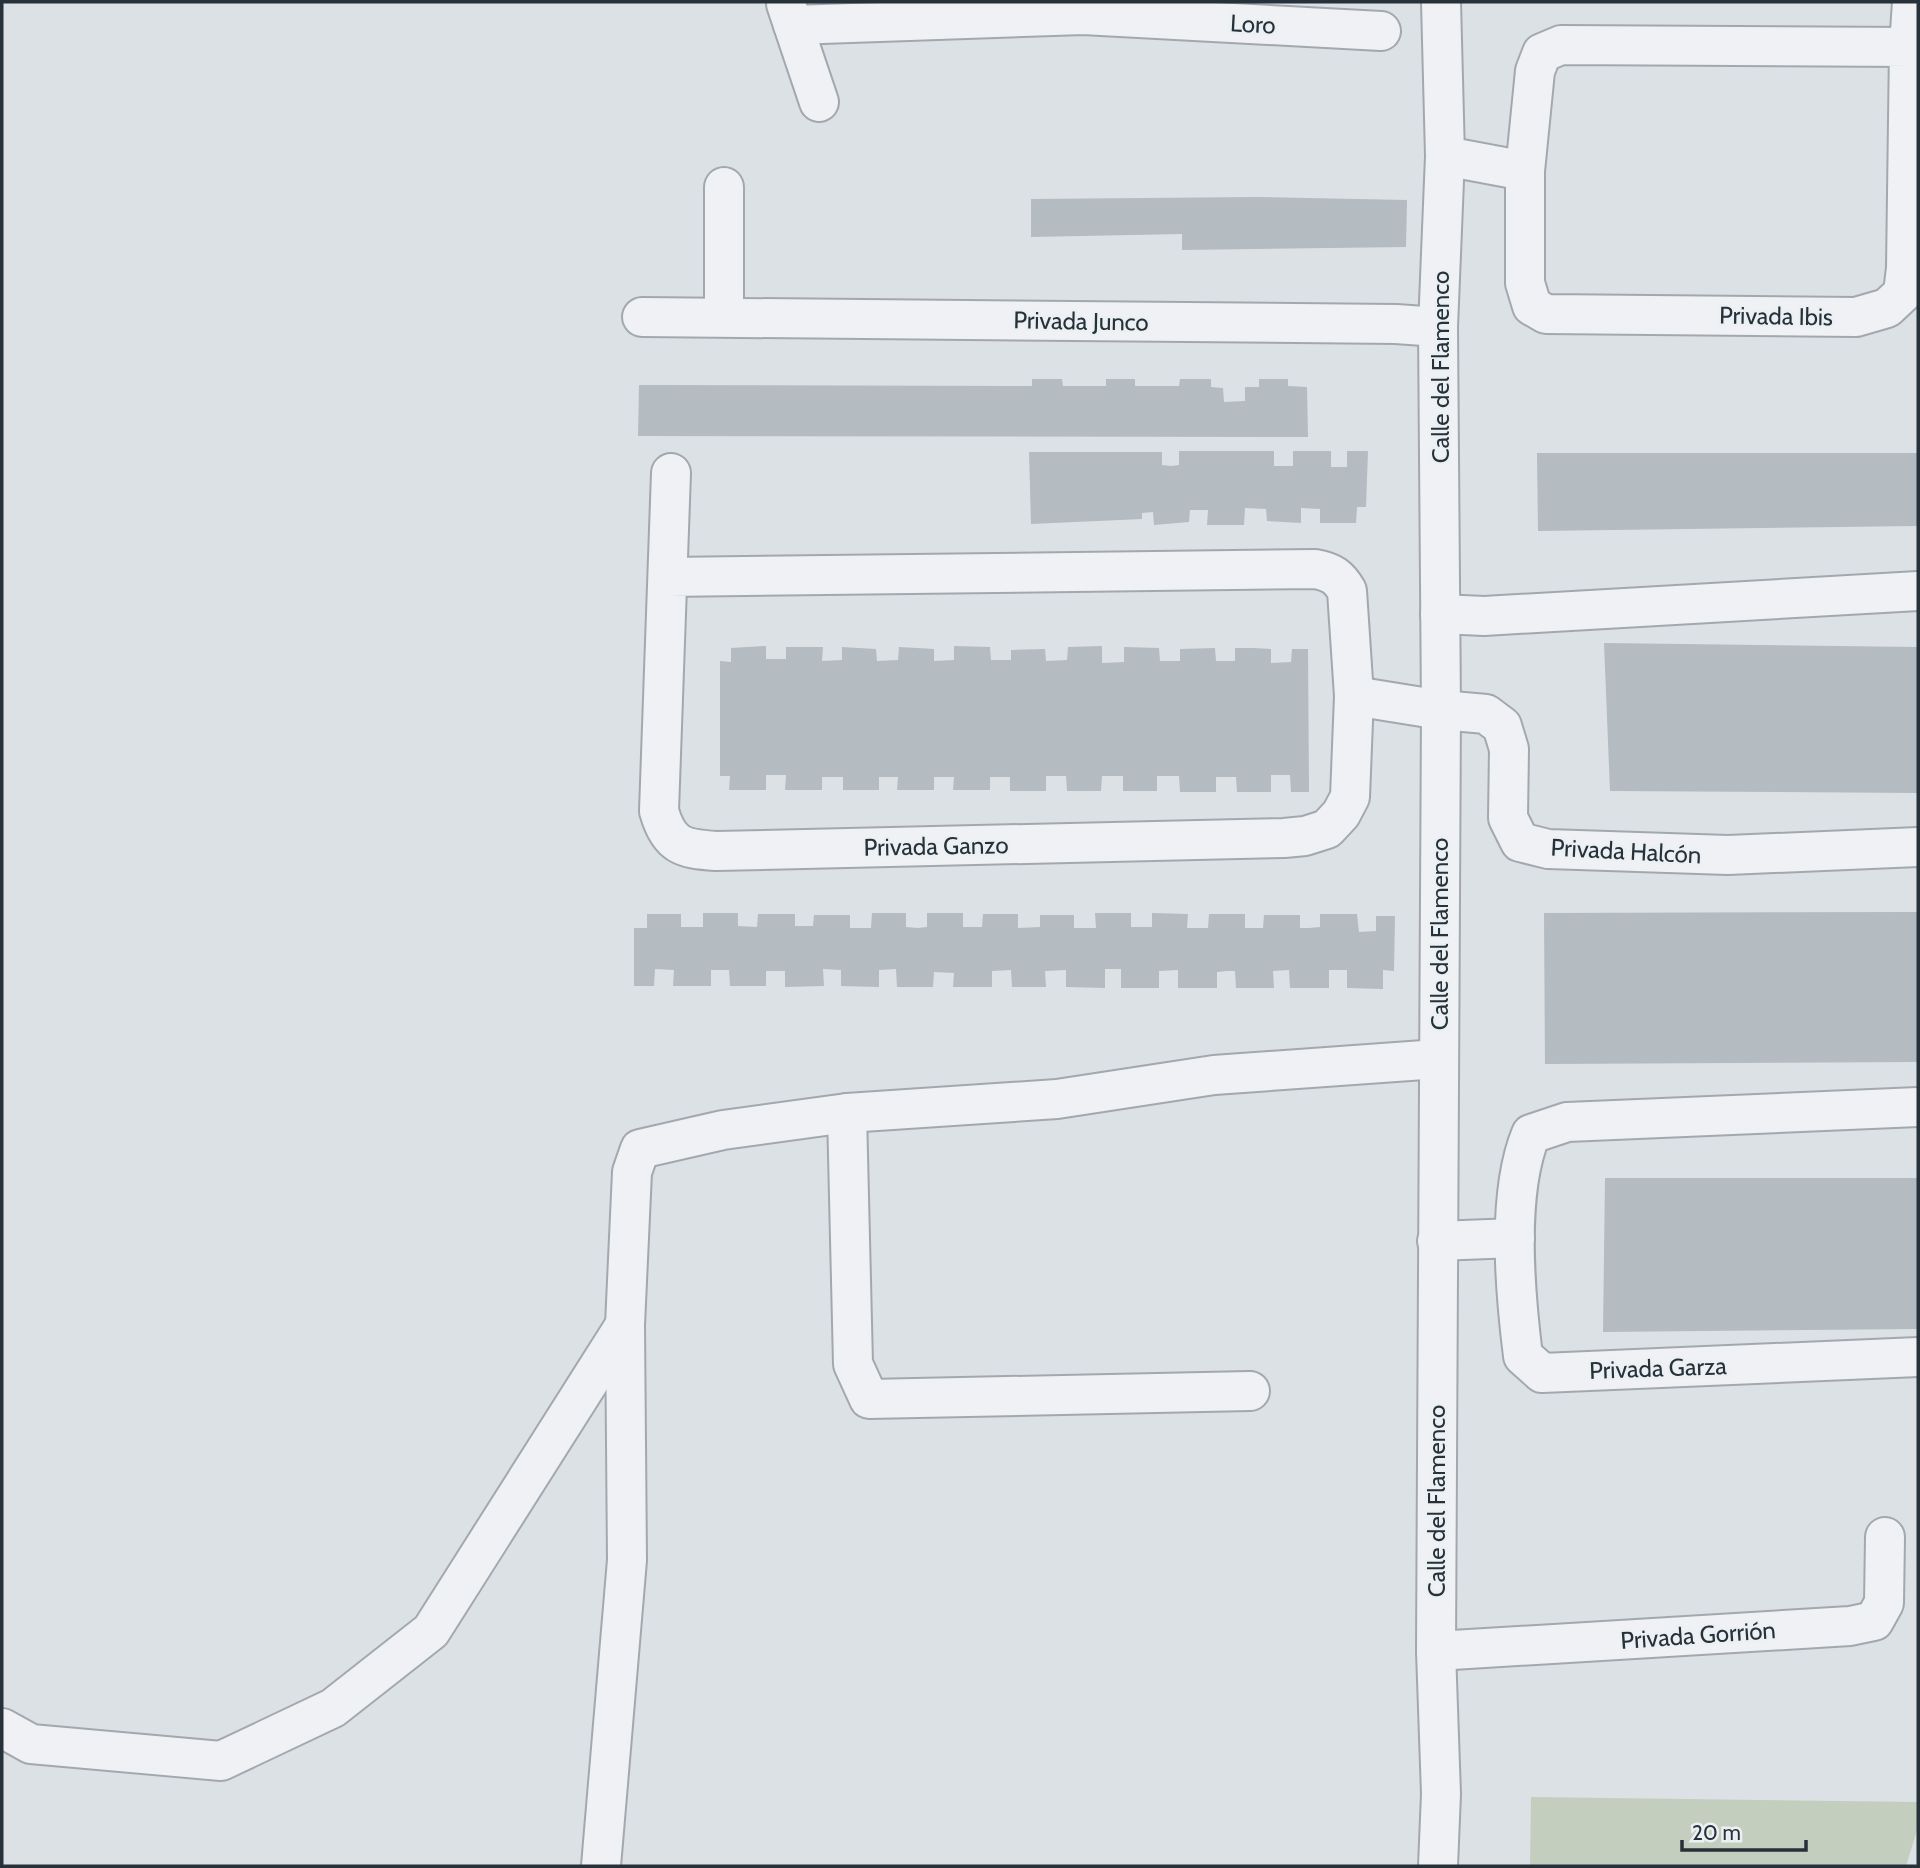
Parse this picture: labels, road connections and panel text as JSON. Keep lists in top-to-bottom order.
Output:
{
  "streets": {
    "street": [
      "Loro",
      "Privada Ibis",
      "Privada Junco",
      "Calle del Flamenco",
      "Privada Ganzo",
      "Privada Halcón",
      "Privada Garza",
      "Privada Gorrión"
    ]
  },
  "crossings": [
    ["Privada Junco", "Calle del Flamenco"],
    ["Calle del Flamenco", "Privada Halcón"],
    ["Calle del Flamenco", "Privada Gorrión"]
  ],
  "scale_bar": "20 m"
}
